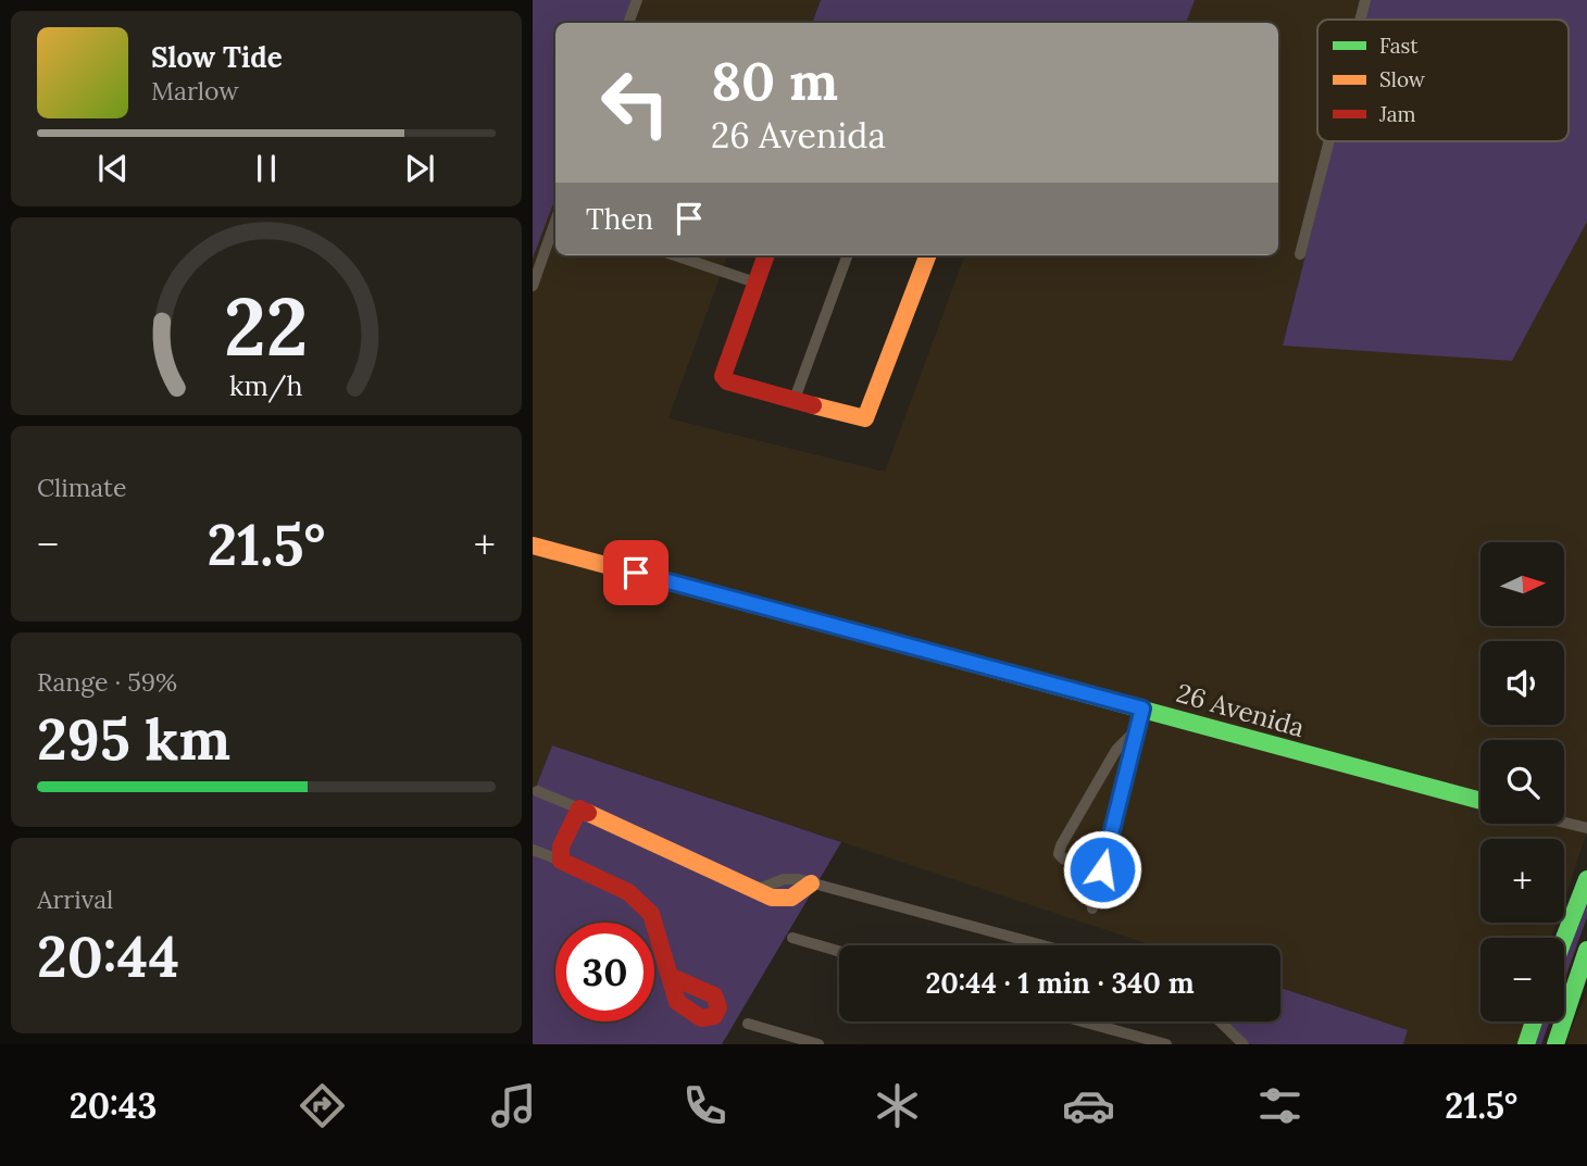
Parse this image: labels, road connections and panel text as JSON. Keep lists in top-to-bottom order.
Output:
{
  "streets": {
    "street": ["26 Avenida"]
  },
  "legend": ["Fast", "Slow", "Jam"],
  "north": "right",
  "page": {
    "turn": ["80 m", "26 Avenida"],
    "song": ["Slow Tide", "Marlow"],
    "then": "Then",
    "tile": [
      "Climate",
      ["Range · 59%", "295 km"],
      ["Arrival", "20:44"]
    ],
    "heat": ["−", "21.5°", "+"],
    "map_buttons": ["+", "−"],
    "limit": "30",
    "trip": "20:44 · 1 min · 340 m",
    "tabs": ["20:43", "21.5°"],
    "gauge": ["22", "km/h"]
  }
}
